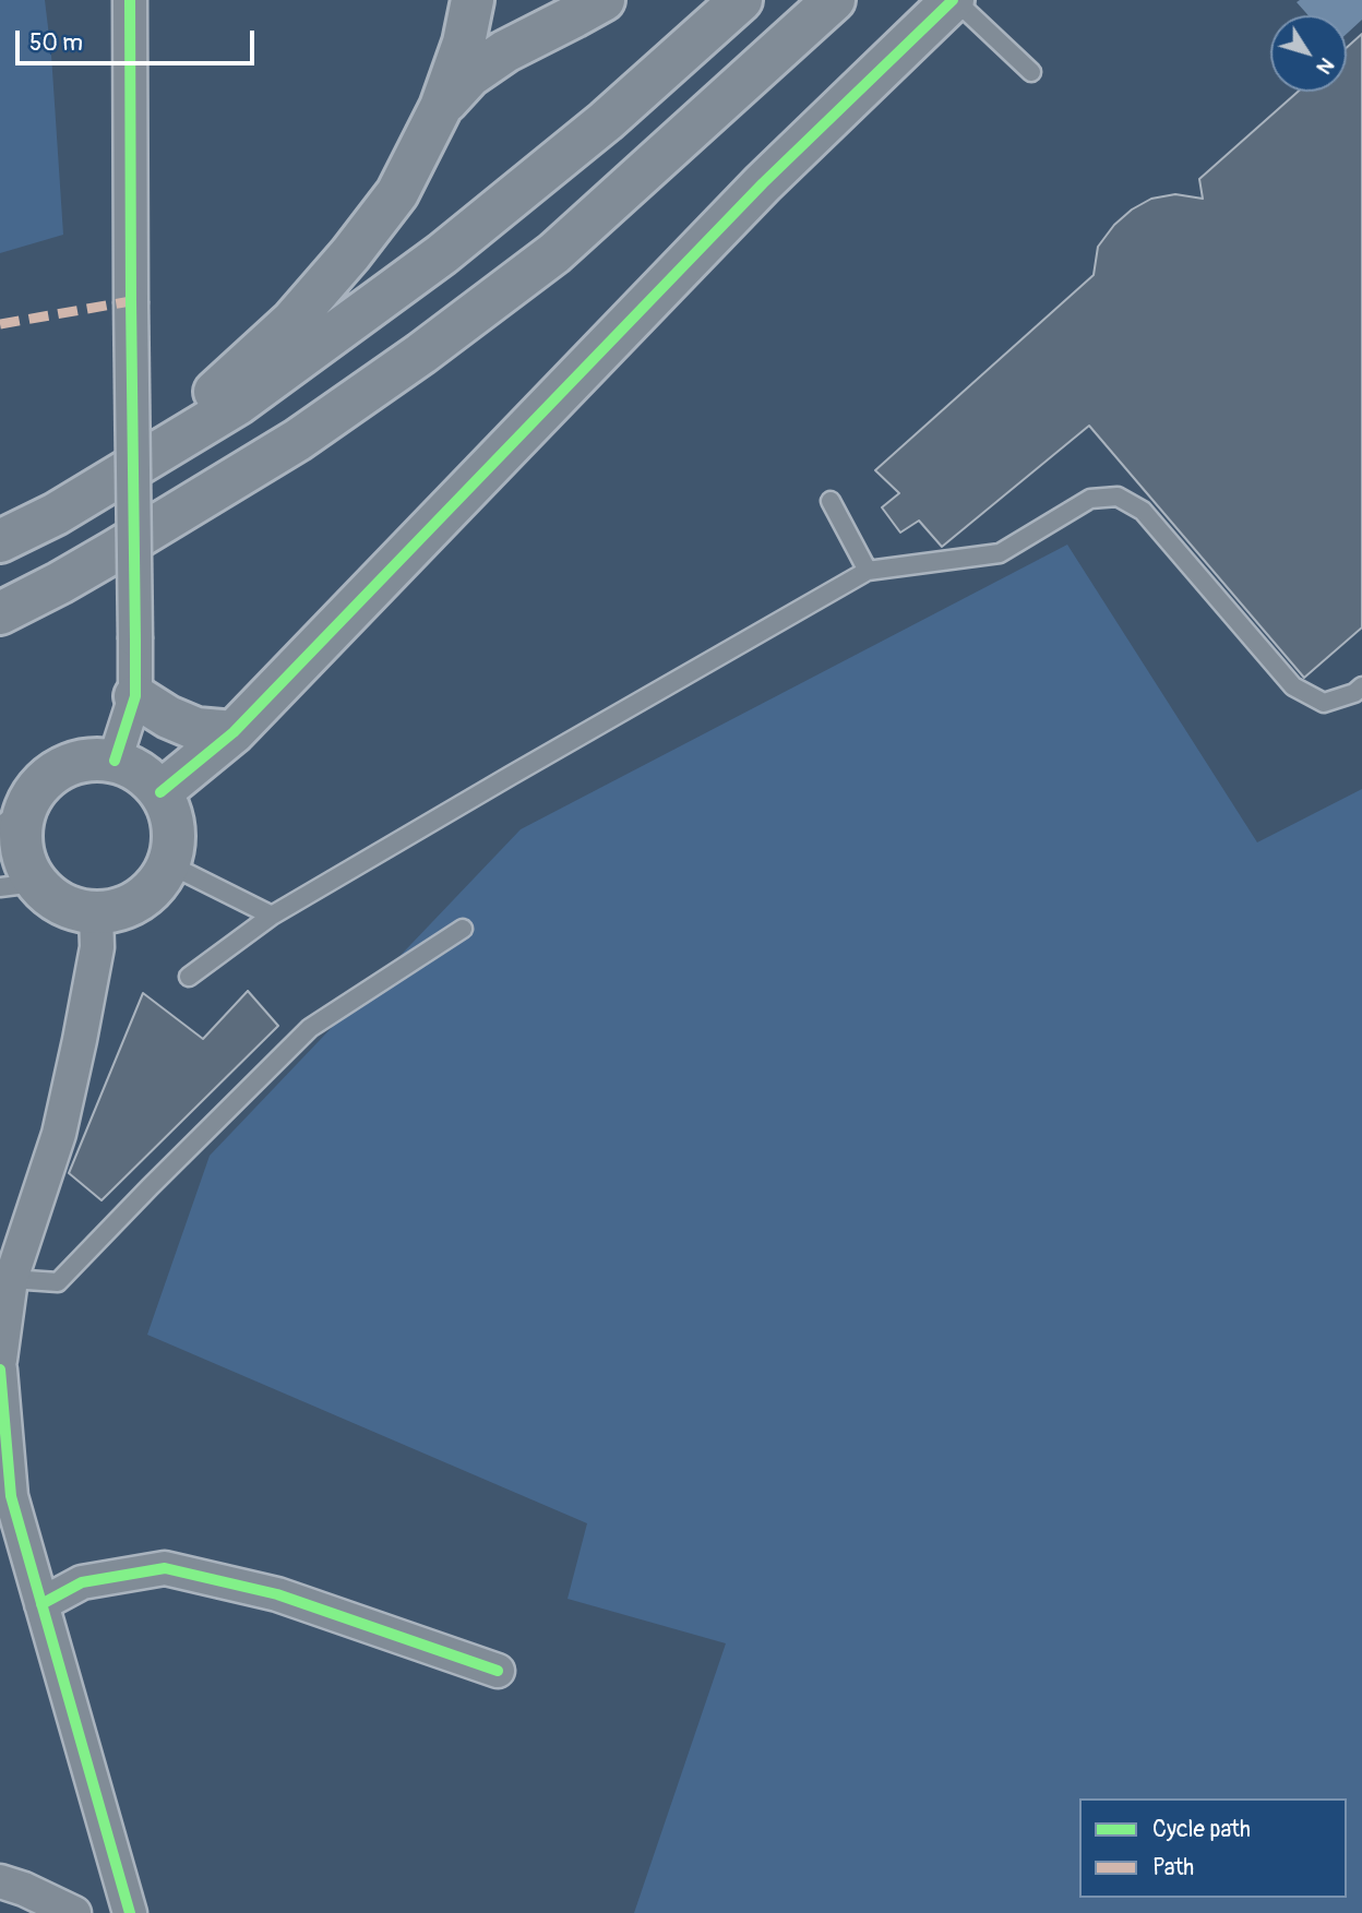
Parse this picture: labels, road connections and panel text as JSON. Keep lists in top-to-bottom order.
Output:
{
  "legend": ["Cycle path", "Path"],
  "scale_bar": "50 m",
  "north": "bottom right"
}
